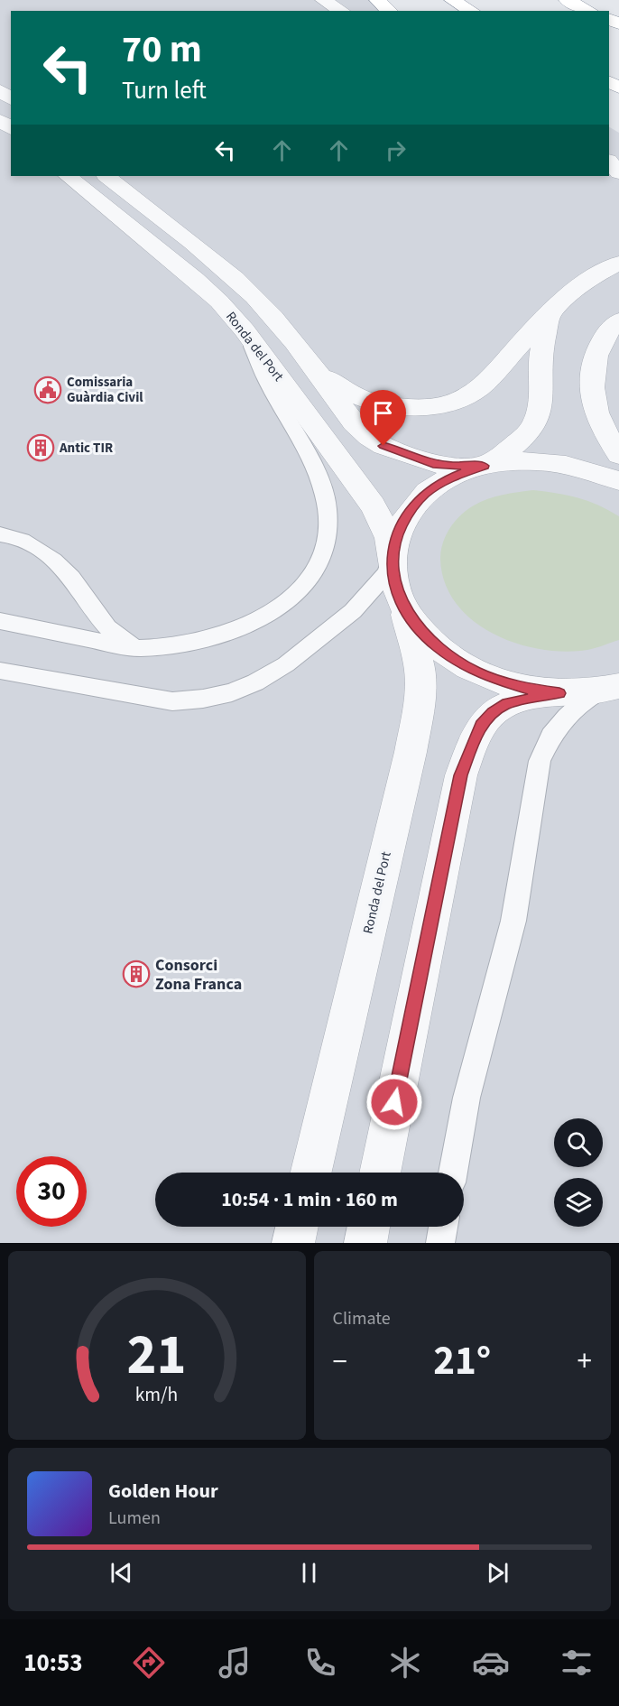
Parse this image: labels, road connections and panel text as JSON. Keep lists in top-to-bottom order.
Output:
{
  "streets": {
    "street": ["Ronda del Port"]
  },
  "places": {
    "public building": ["Comissaria Guàrdia Civil"],
    "building": ["Antic TIR", "Consorci Zona Franca"]
  },
  "page": {
    "turn": ["70 m", "Turn left"],
    "limit": "30",
    "trip": "10:54 · 1 min · 160 m",
    "tile": "Climate",
    "heat": ["−", "21°", "+"],
    "song": ["Golden Hour", "Lumen"],
    "tabs": "10:53",
    "gauge": ["21", "km/h"]
  }
}
